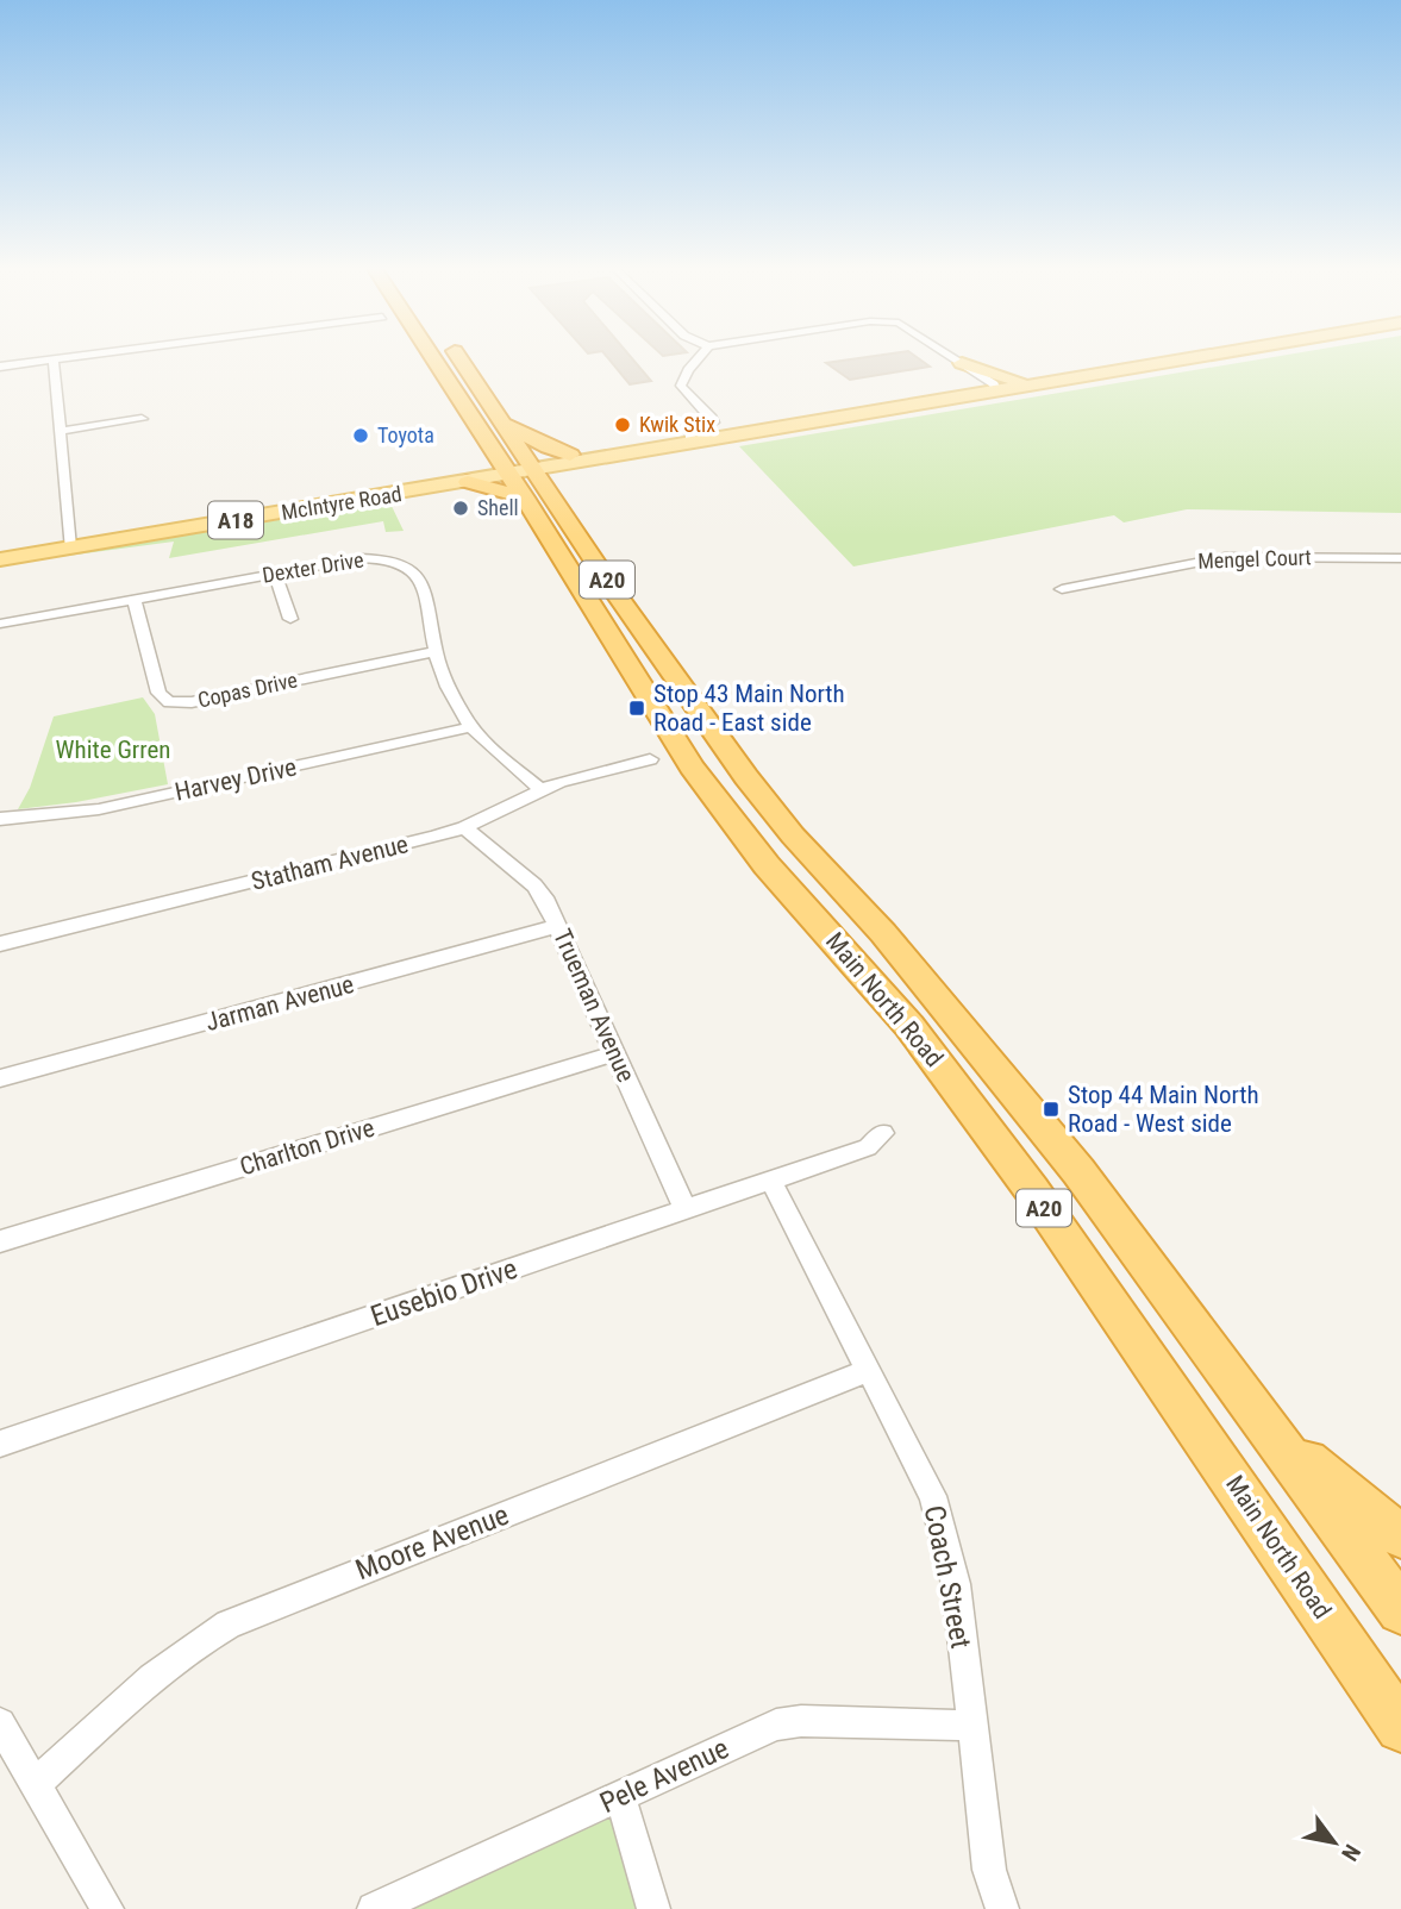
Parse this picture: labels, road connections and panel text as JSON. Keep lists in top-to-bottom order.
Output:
{
  "streets": {
    "highway": ["A20", "Main North Road"],
    "main road": ["McIntyre Road", "A18"],
    "street": [
      "Mengel Court",
      "Dexter Drive",
      "Copas Drive",
      "Harvey Drive",
      "Statham Avenue",
      "Jarman Avenue",
      "Trueman Avenue",
      "Charlton Drive",
      "Eusebio Drive",
      "Moore Avenue",
      "Coach Street",
      "Pele Avenue"
    ]
  },
  "crossings": [
    ["McIntyre Road", "A18"],
    ["McIntyre Road", "Main North Road"],
    ["A18", "Main North Road"],
    ["Dexter Drive", "Copas Drive"],
    ["Dexter Drive", "Harvey Drive"],
    ["Dexter Drive", "Statham Avenue"],
    ["Statham Avenue", "Trueman Avenue"],
    ["Jarman Avenue", "Trueman Avenue"],
    ["Trueman Avenue", "Charlton Drive"],
    ["Trueman Avenue", "Eusebio Drive"],
    ["Eusebio Drive", "Coach Street"],
    ["Moore Avenue", "Coach Street"],
    ["Coach Street", "Pele Avenue"]
  ],
  "parks": ["White Grren"],
  "places": {
    "other": ["Kwik Stix", "Toyota", "Shell"],
    "transit": ["Stop 43 Main North Road - East side", "Stop 44 Main North Road - West side"]
  },
  "north": "bottom right"
}
